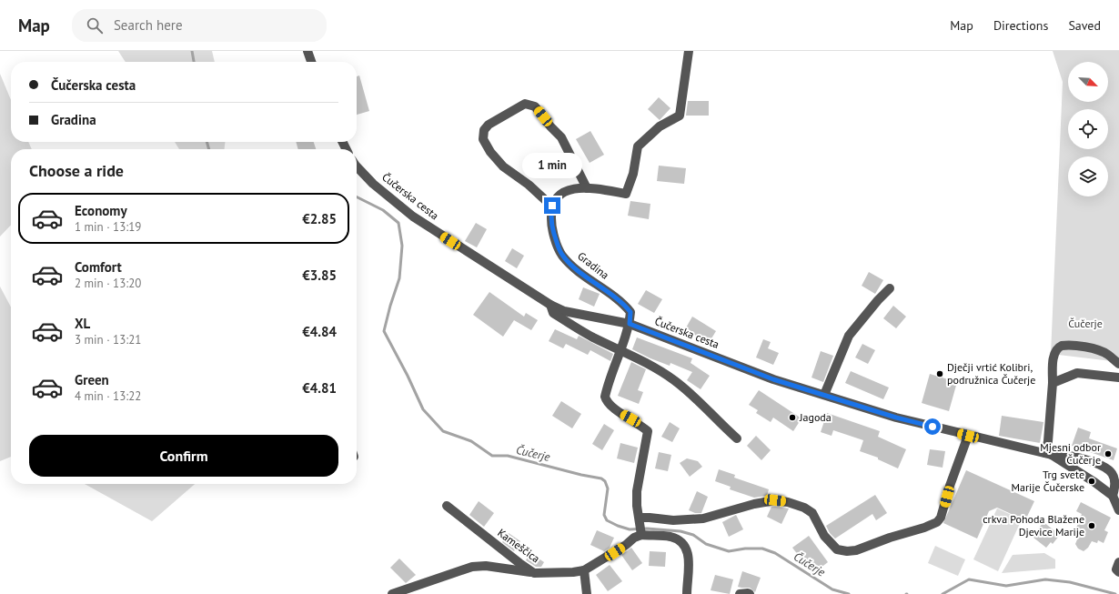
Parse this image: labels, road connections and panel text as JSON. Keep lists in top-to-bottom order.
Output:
{
  "streets": {
    "street": ["Čučerska cesta", "Gradina", "Kameščica"]
  },
  "crossings": [
    ["Čučerska cesta", "Gradina"]
  ],
  "water": ["Čučerje"],
  "parks": ["Čučerje"],
  "places": [
    "Dječji vrtić Kolibri, podružnica Čučerje",
    "Jagoda",
    "Mjesni odbor Čučerje",
    "Trg svete Marije Čučerske",
    "crkva Pohoda Blažene Djevice Marije"
  ],
  "north": "bottom right",
  "page": {
    "header": "Map",
    "search": "Search here",
    "nav": ["Map", "Directions", "Saved"],
    "banner": ["Čučerska cesta", "Gradina"],
    "heading": "Choose a ride",
    "bubble": "1 min",
    "list": [
      {
        "name": "Economy",
        "note": "1 min · 13:19",
        "value": "€2.85"
      },
      {
        "name": "Comfort",
        "note": "2 min · 13:20",
        "value": "€3.85"
      },
      {
        "name": "XL",
        "note": "3 min · 13:21",
        "value": "€4.84"
      },
      {
        "name": "Green",
        "note": "4 min · 13:22",
        "value": "€4.81"
      }
    ],
    "buttons": "Confirm"
  }
}
